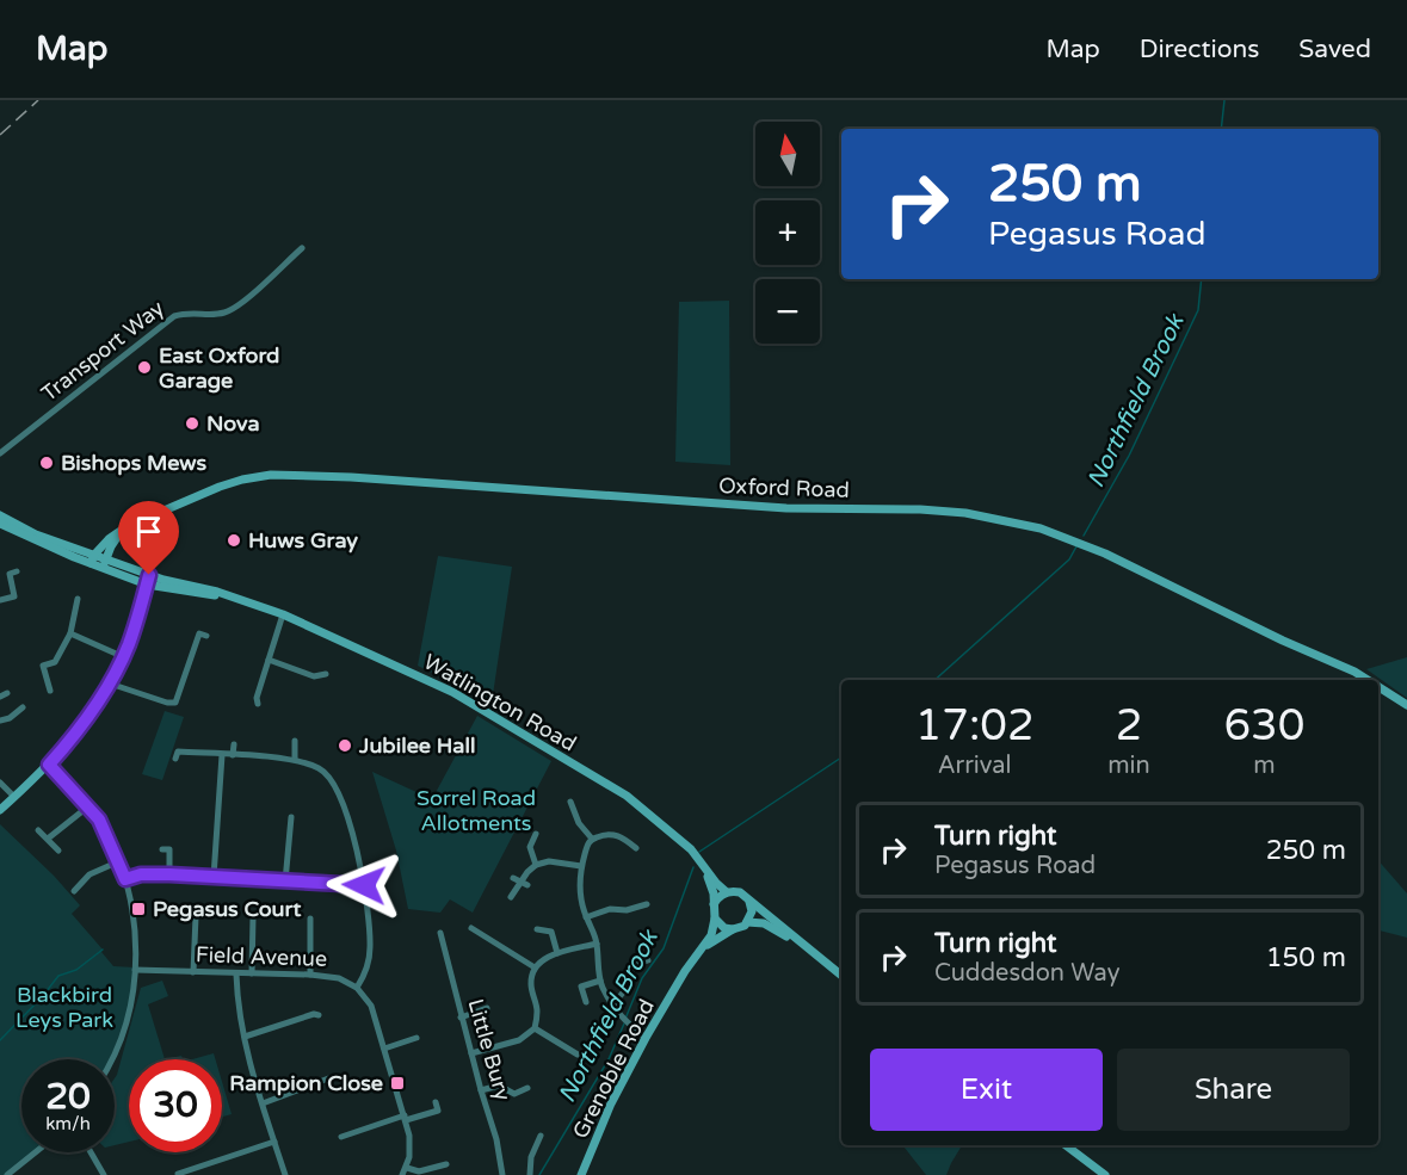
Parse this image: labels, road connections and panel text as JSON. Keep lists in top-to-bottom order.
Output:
{
  "streets": {
    "street": [
      "Transport Way",
      "Oxford Road",
      "Watlington Road",
      "Field Avenue",
      "Little Bury",
      "Grenoble Road"
    ]
  },
  "crossings": [
    ["Oxford Road", "Watlington Road"],
    ["Watlington Road", "Grenoble Road"]
  ],
  "water": ["Northfield Brook"],
  "parks": ["Sorrel Road Allotments", "Blackbird Leys Park"],
  "places": {
    "other": [
      "East Oxford Garage",
      "Nova",
      "Bishops Mews",
      "Huws Gray",
      "Jubilee Hall"
    ],
    "transit": ["Pegasus Court", "Rampion Close"]
  },
  "north": "top",
  "page": {
    "header": "Map",
    "nav": ["Map", "Directions", "Saved"],
    "map_buttons": ["+", "−"],
    "turn": ["250 m", "Pegasus Road"],
    "eta": [
      "17:02",
      "Arrival",
      "2",
      "min",
      "630",
      "m"
    ],
    "list": [
      {
        "name": "Turn right",
        "note": "Pegasus Road",
        "value": "250 m"
      },
      {
        "name": "Turn right",
        "note": "Cuddesdon Way",
        "value": "150 m"
      }
    ],
    "buttons": ["Exit", "Share"],
    "speed": "20 km/h",
    "limit": "30"
  }
}
